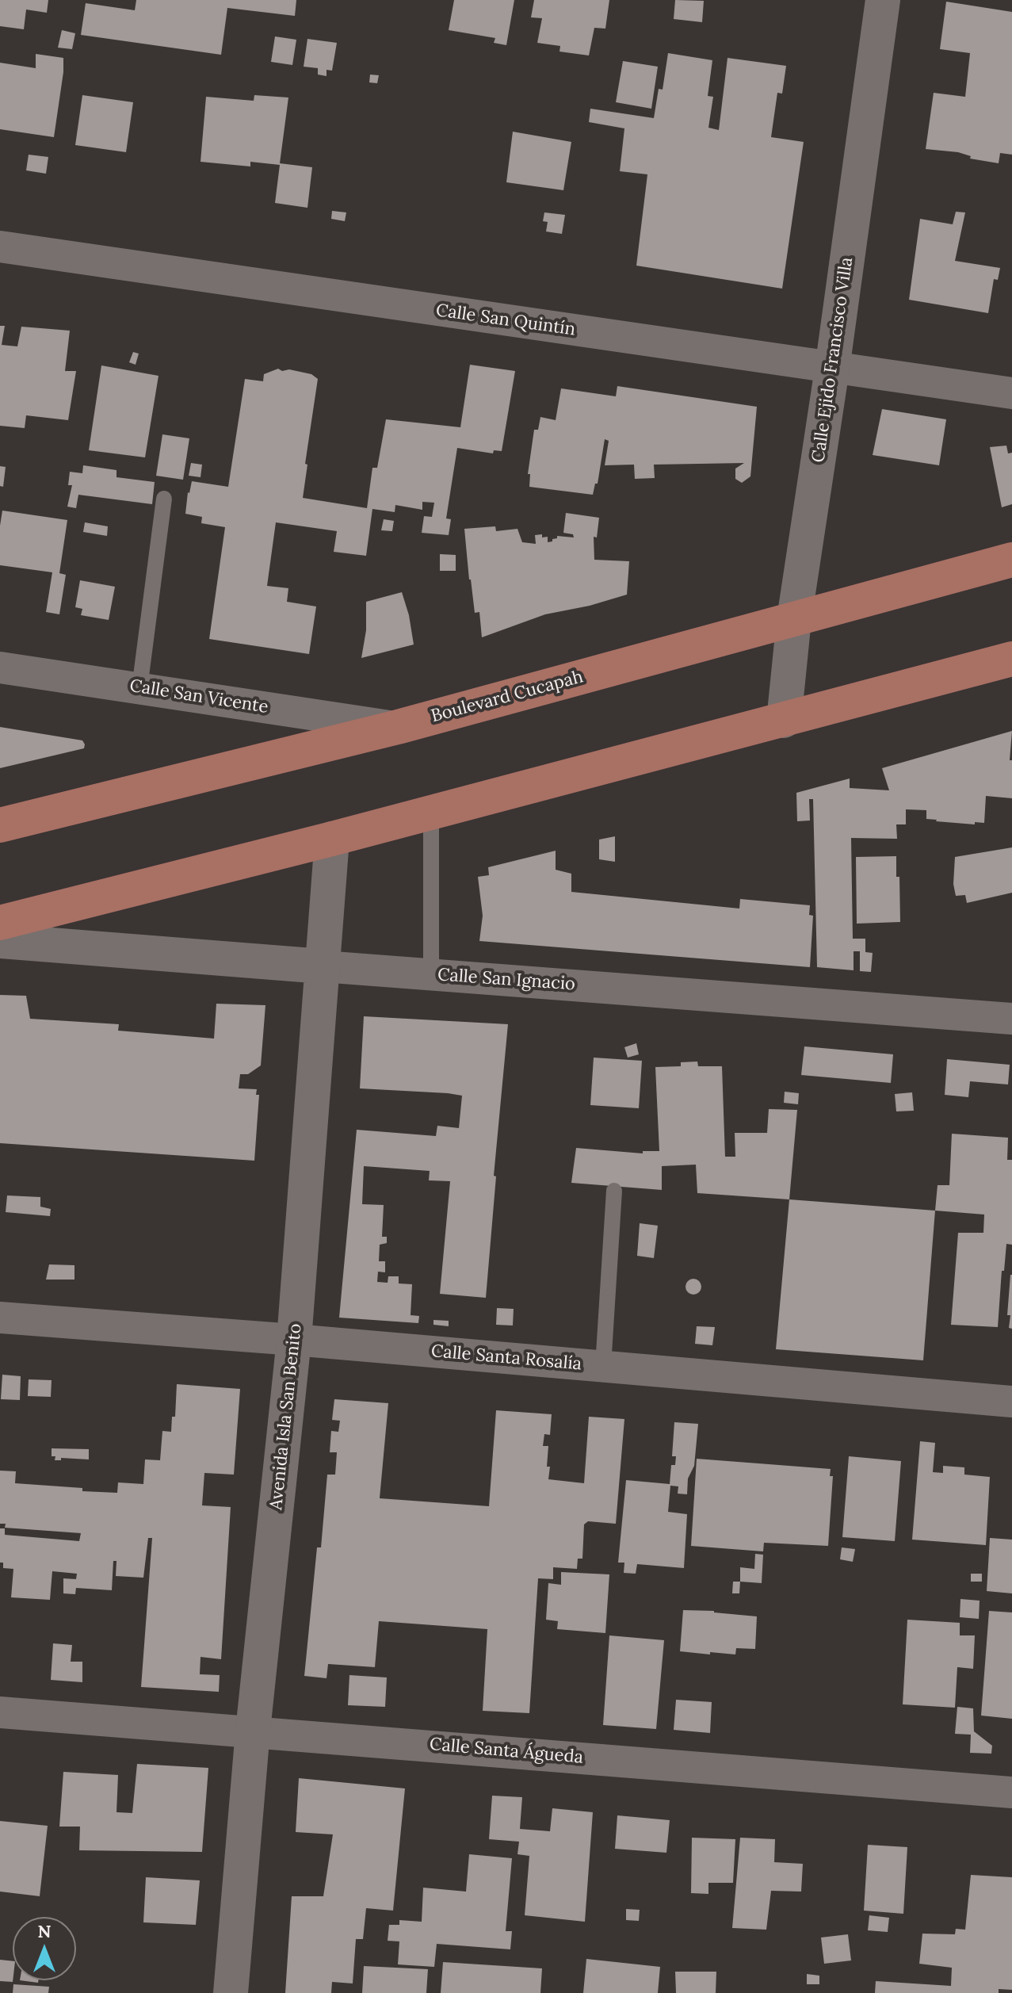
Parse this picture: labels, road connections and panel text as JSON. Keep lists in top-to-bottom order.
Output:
{
  "streets": {
    "main road": [
      "Calle Ejido Francisco Villa",
      "Boulevard Cucapah",
      "Calle San Ignacio",
      "Avenida Isla San Benito"
    ],
    "street": [
      "Calle San Quintín",
      "Calle San Vicente",
      "Calle Santa Rosalía",
      "Calle Santa Águeda"
    ]
  },
  "crossings": [
    ["Calle San Quintín", "Calle Ejido Francisco Villa"],
    ["Calle Ejido Francisco Villa", "Boulevard Cucapah"],
    ["Calle San Vicente", "Boulevard Cucapah"],
    ["Calle San Ignacio", "Avenida Isla San Benito"],
    ["Calle Santa Rosalía", "Avenida Isla San Benito"],
    ["Avenida Isla San Benito", "Calle Santa Águeda"]
  ],
  "north": "top"
}
